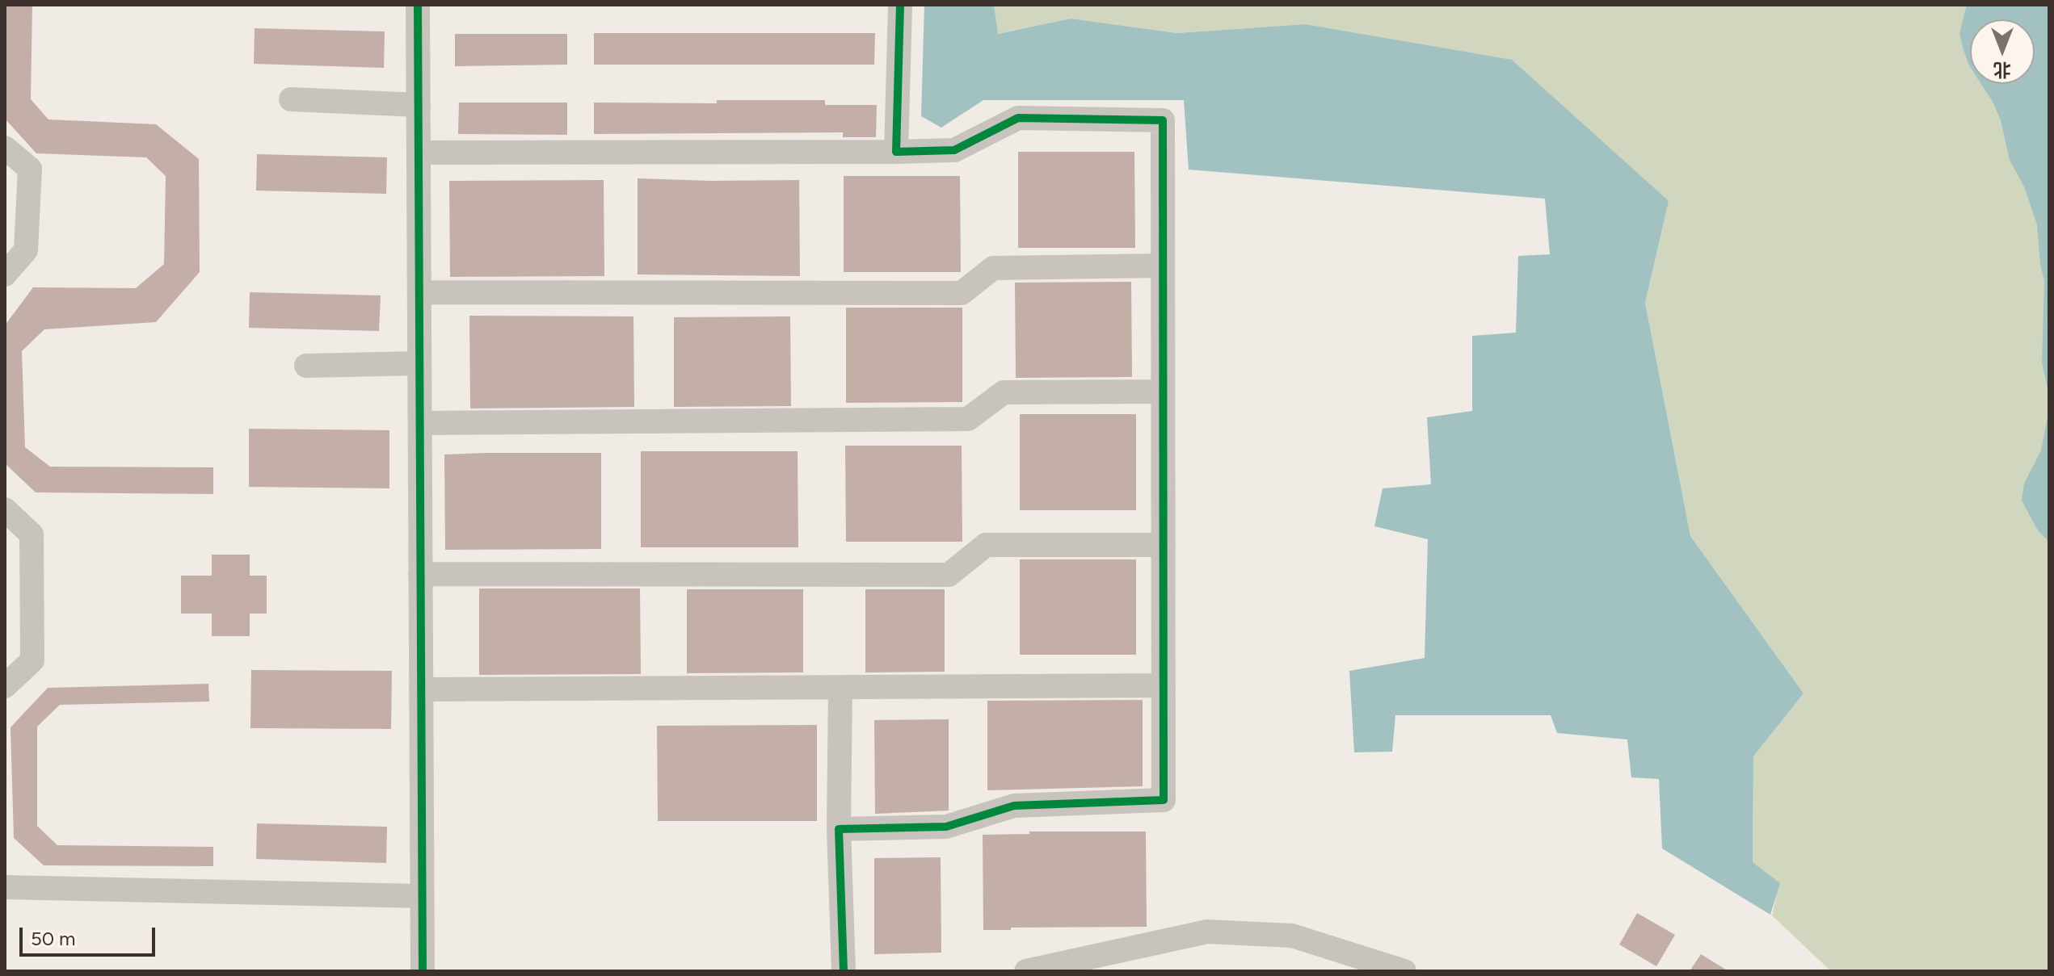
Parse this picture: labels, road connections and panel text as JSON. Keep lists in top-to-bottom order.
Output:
{
  "scale_bar": "50 m",
  "north": "bottom"
}
